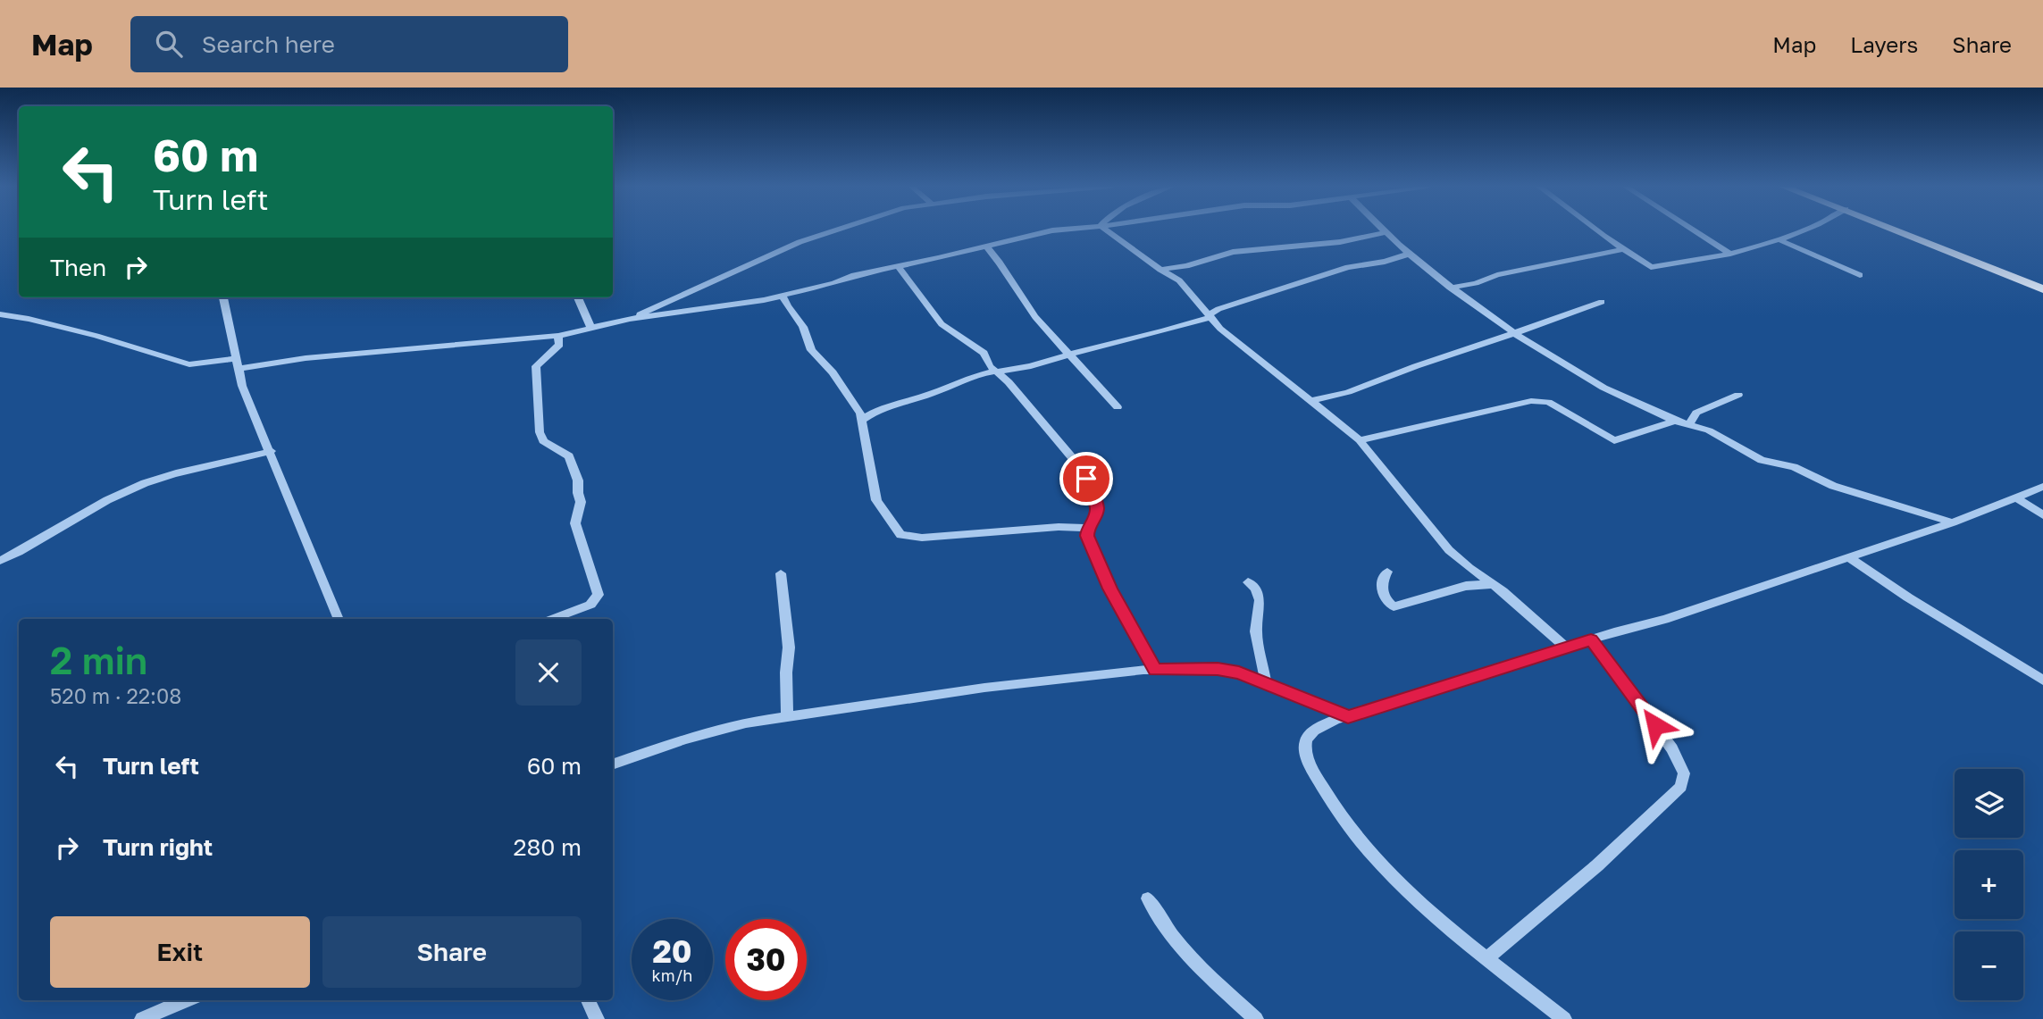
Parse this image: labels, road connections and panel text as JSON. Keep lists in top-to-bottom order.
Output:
{
  "page": {
    "header": "Map",
    "search": "Search here",
    "nav": ["Map", "Layers", "Share"],
    "turn": ["60 m", "Turn left"],
    "then": "Then",
    "heading": ["2 min", "520 m · 22:08"],
    "list": [
      {
        "name": "Turn left",
        "value": "60 m"
      },
      {
        "name": "Turn right",
        "value": "280 m"
      }
    ],
    "map_buttons": ["+", "−"],
    "buttons": ["Exit", "Share"],
    "speed": "20 km/h",
    "limit": "30"
  }
}
